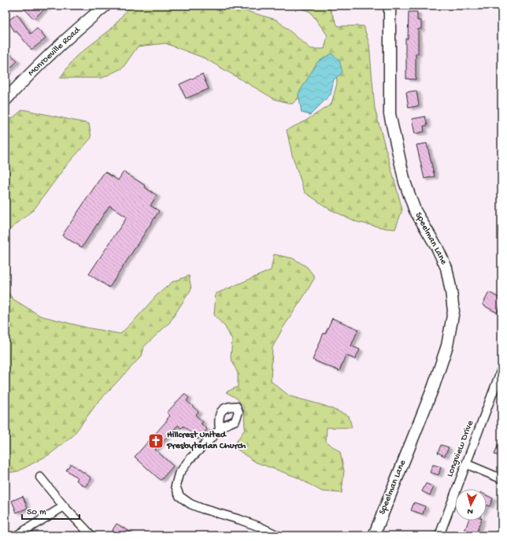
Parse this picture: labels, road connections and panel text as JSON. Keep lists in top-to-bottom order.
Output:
{
  "streets": {
    "street": ["Monroeville Road", "Speelman Lane", "Longview Drive"]
  },
  "places": {
    "church": ["Hillcrest United Presbyterian Church"]
  },
  "scale_bar": "50 m",
  "north": "bottom"
}
